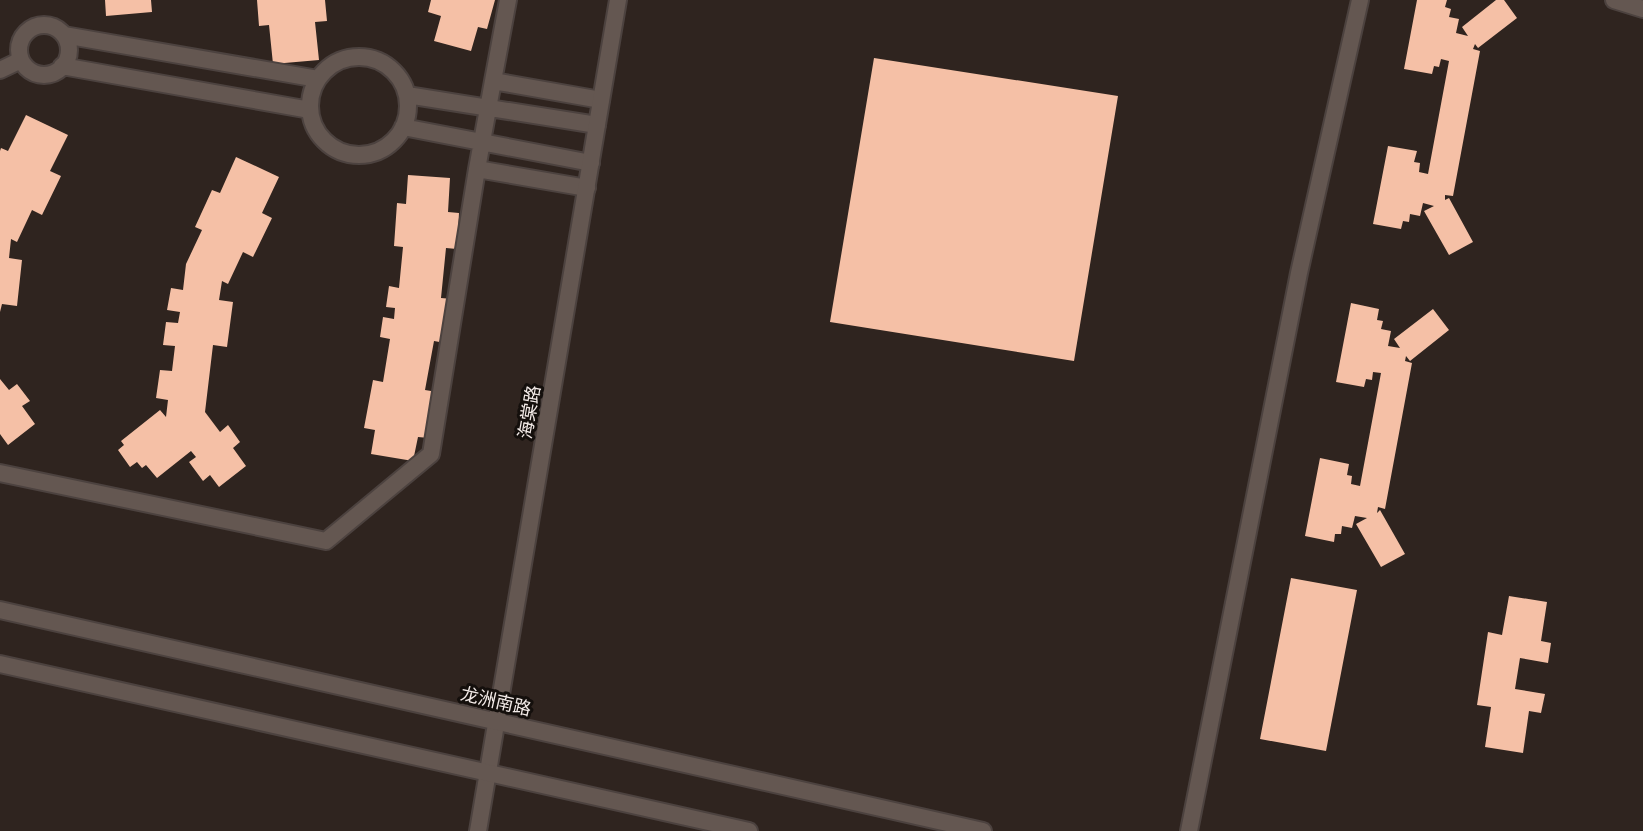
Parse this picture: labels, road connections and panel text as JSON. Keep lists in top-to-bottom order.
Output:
{
  "streets": {
    "street": ["海棠路", "龙洲南路"]
  },
  "crossings": [
    ["海棠路", "龙洲南路"]
  ]
}
